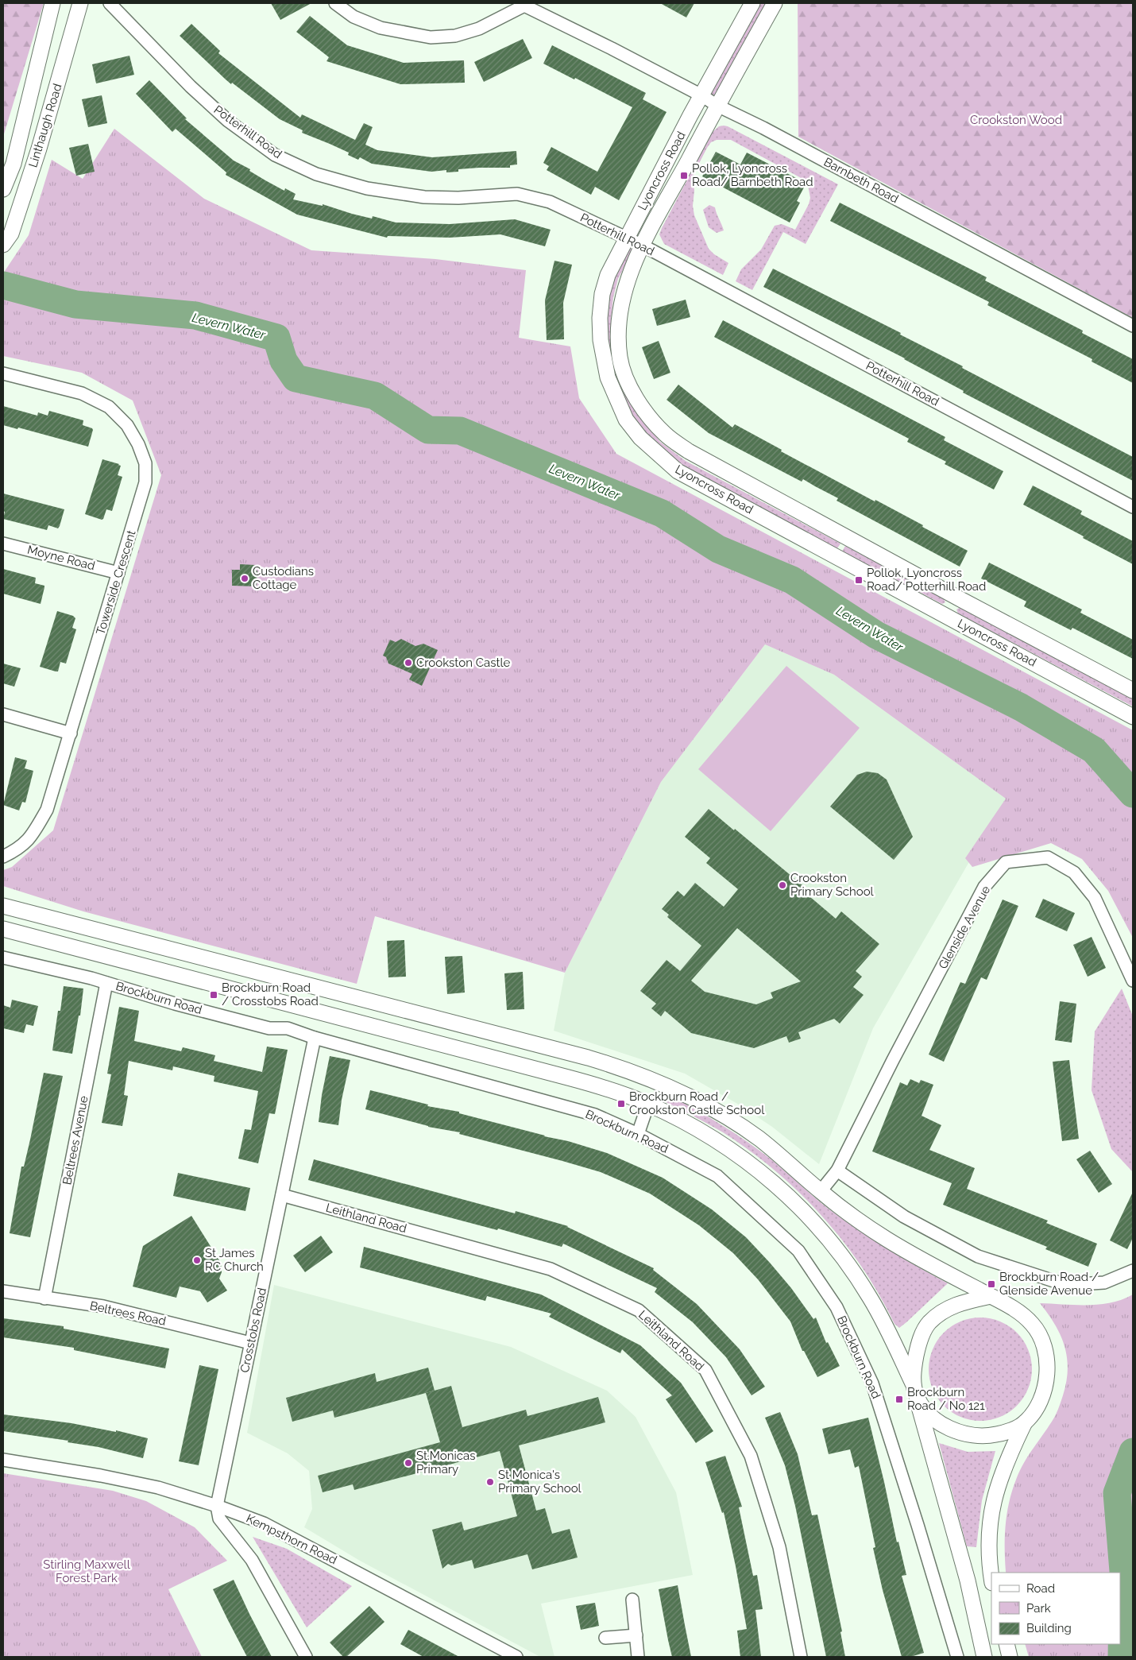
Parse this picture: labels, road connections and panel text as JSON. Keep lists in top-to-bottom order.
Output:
{
  "streets": {
    "street": [
      "Linthaugh Road",
      "Potterhill Road",
      "Lyoncross Road",
      "Barnbeth Road",
      "Moyne Road",
      "Towerside Crescent",
      "Glenside Avenue",
      "Brockburn Road",
      "Beltrees Avenue",
      "Leithland Road",
      "Beltrees Road",
      "Crosstobs Road",
      "Kempsthorn Road"
    ]
  },
  "crossings": [
    ["Potterhill Road", "Lyoncross Road"],
    ["Lyoncross Road", "Barnbeth Road"],
    ["Moyne Road", "Towerside Crescent"],
    ["Brockburn Road", "Beltrees Avenue"],
    ["Brockburn Road", "Crosstobs Road"],
    ["Beltrees Avenue", "Beltrees Road"],
    ["Leithland Road", "Crosstobs Road"],
    ["Beltrees Road", "Crosstobs Road"],
    ["Crosstobs Road", "Kempsthorn Road"]
  ],
  "water": ["Levern Water"],
  "parks": ["Crookston Wood", "Stirling Maxwell Forest Park"],
  "places": {
    "transit": [
      "Pollok, Lyoncross Road/ Barnbeth Road",
      "Pollok, Lyoncross Road/ Potterhill Road",
      "Brockburn Road / Crosstobs Road",
      "Brockburn Road / Crookston Castle School",
      "Brockburn Road / Glenside Avenue",
      "Brockburn Road / No 121"
    ],
    "other": [
      "Custodians Cottage",
      "Crookston Castle",
      "Crookston Primary School",
      "St James RC Church",
      "St.Monicas Primary",
      "St Monica's Primary School"
    ]
  },
  "legend": ["Road", "Park", "Building"]
}
